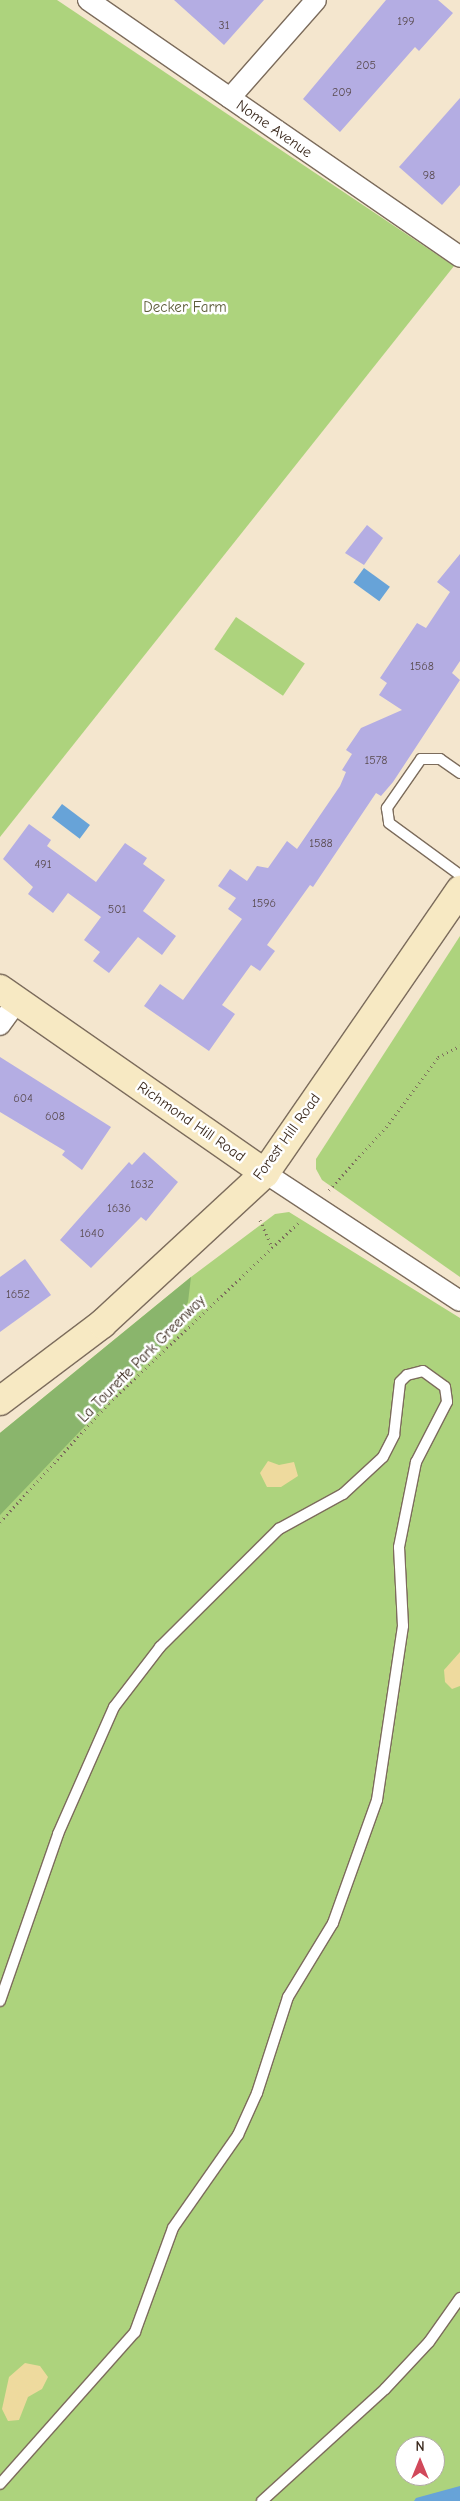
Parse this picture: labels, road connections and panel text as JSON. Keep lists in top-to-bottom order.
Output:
{
  "streets": {
    "street": ["Nome Avenue", "Richmond Hill Road", "Forest Hill Road"],
    "path": ["La Tourette Park Greenway"]
  },
  "crossings": [
    ["Richmond Hill Road", "Forest Hill Road"]
  ],
  "parks": ["Decker Farm"],
  "house_numbers": [
    "199",
    "31",
    "205",
    "209",
    "98",
    "1568",
    "1578",
    "1588",
    "491",
    "1596",
    "501",
    "604",
    "608",
    "1632",
    "1636",
    "1640",
    "1652"
  ],
  "north": "top"
}
